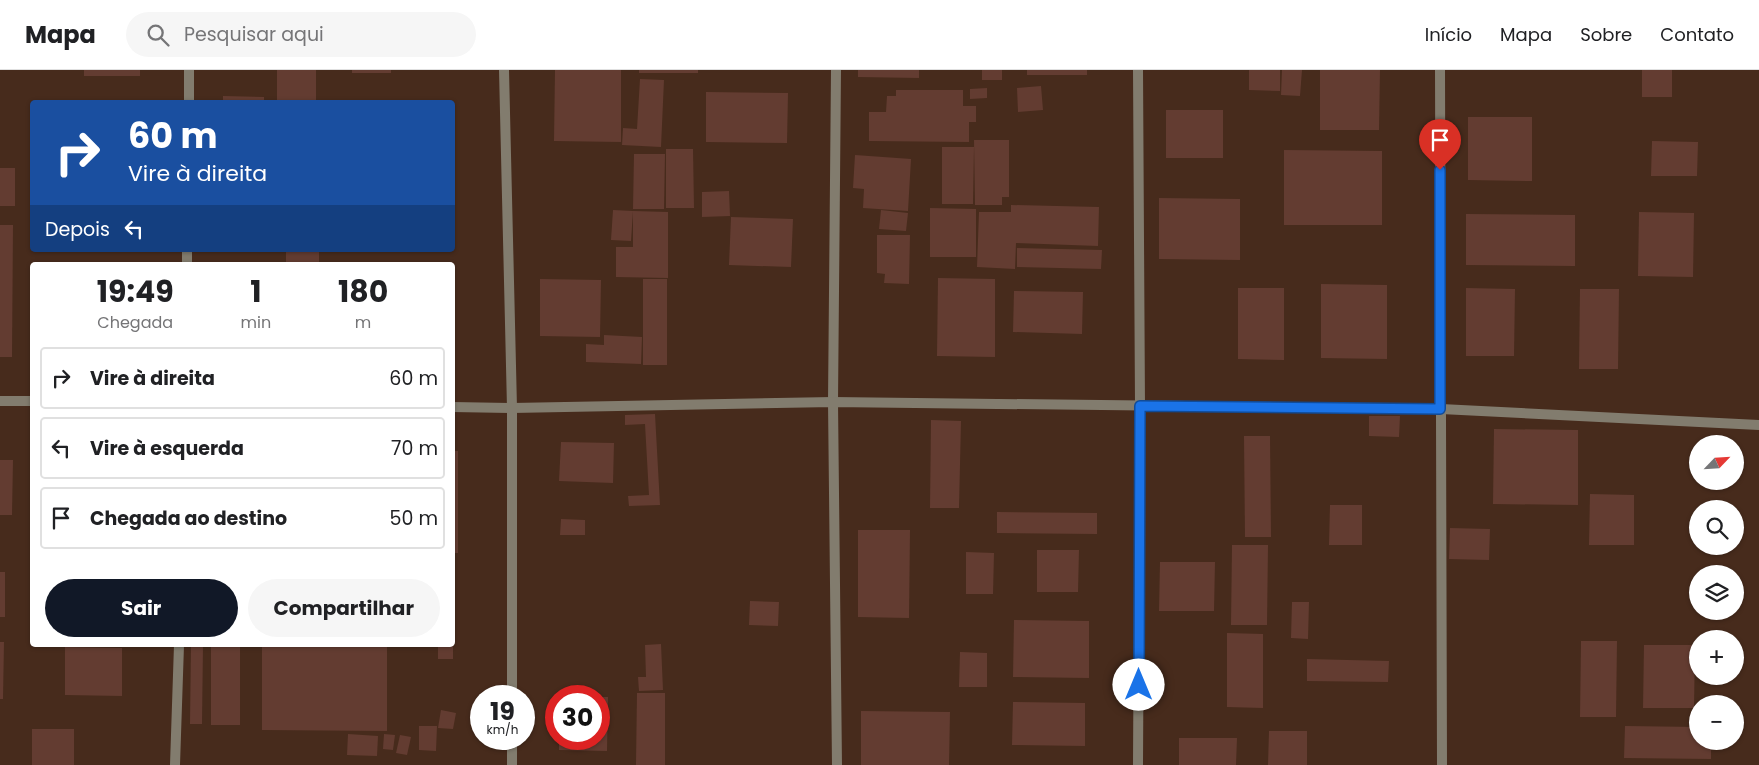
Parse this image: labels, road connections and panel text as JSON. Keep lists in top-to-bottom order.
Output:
{
  "north": "top right",
  "page": {
    "header": "Mapa",
    "search": "Pesquisar aqui",
    "nav": [
      "Início",
      "Mapa",
      "Sobre",
      "Contato"
    ],
    "turn": ["60 m", "Vire à direita"],
    "then": "Depois",
    "eta": [
      "19:49",
      "Chegada",
      "1",
      "min",
      "180",
      "m"
    ],
    "list": [
      {
        "name": "Vire à direita",
        "value": "60 m"
      },
      {
        "name": "Vire à esquerda",
        "value": "70 m"
      },
      {
        "name": "Chegada ao destino",
        "value": "50 m"
      }
    ],
    "map_buttons": ["+", "−"],
    "buttons": ["Sair", "Compartilhar"],
    "speed": "19 km/h",
    "limit": "30"
  }
}
